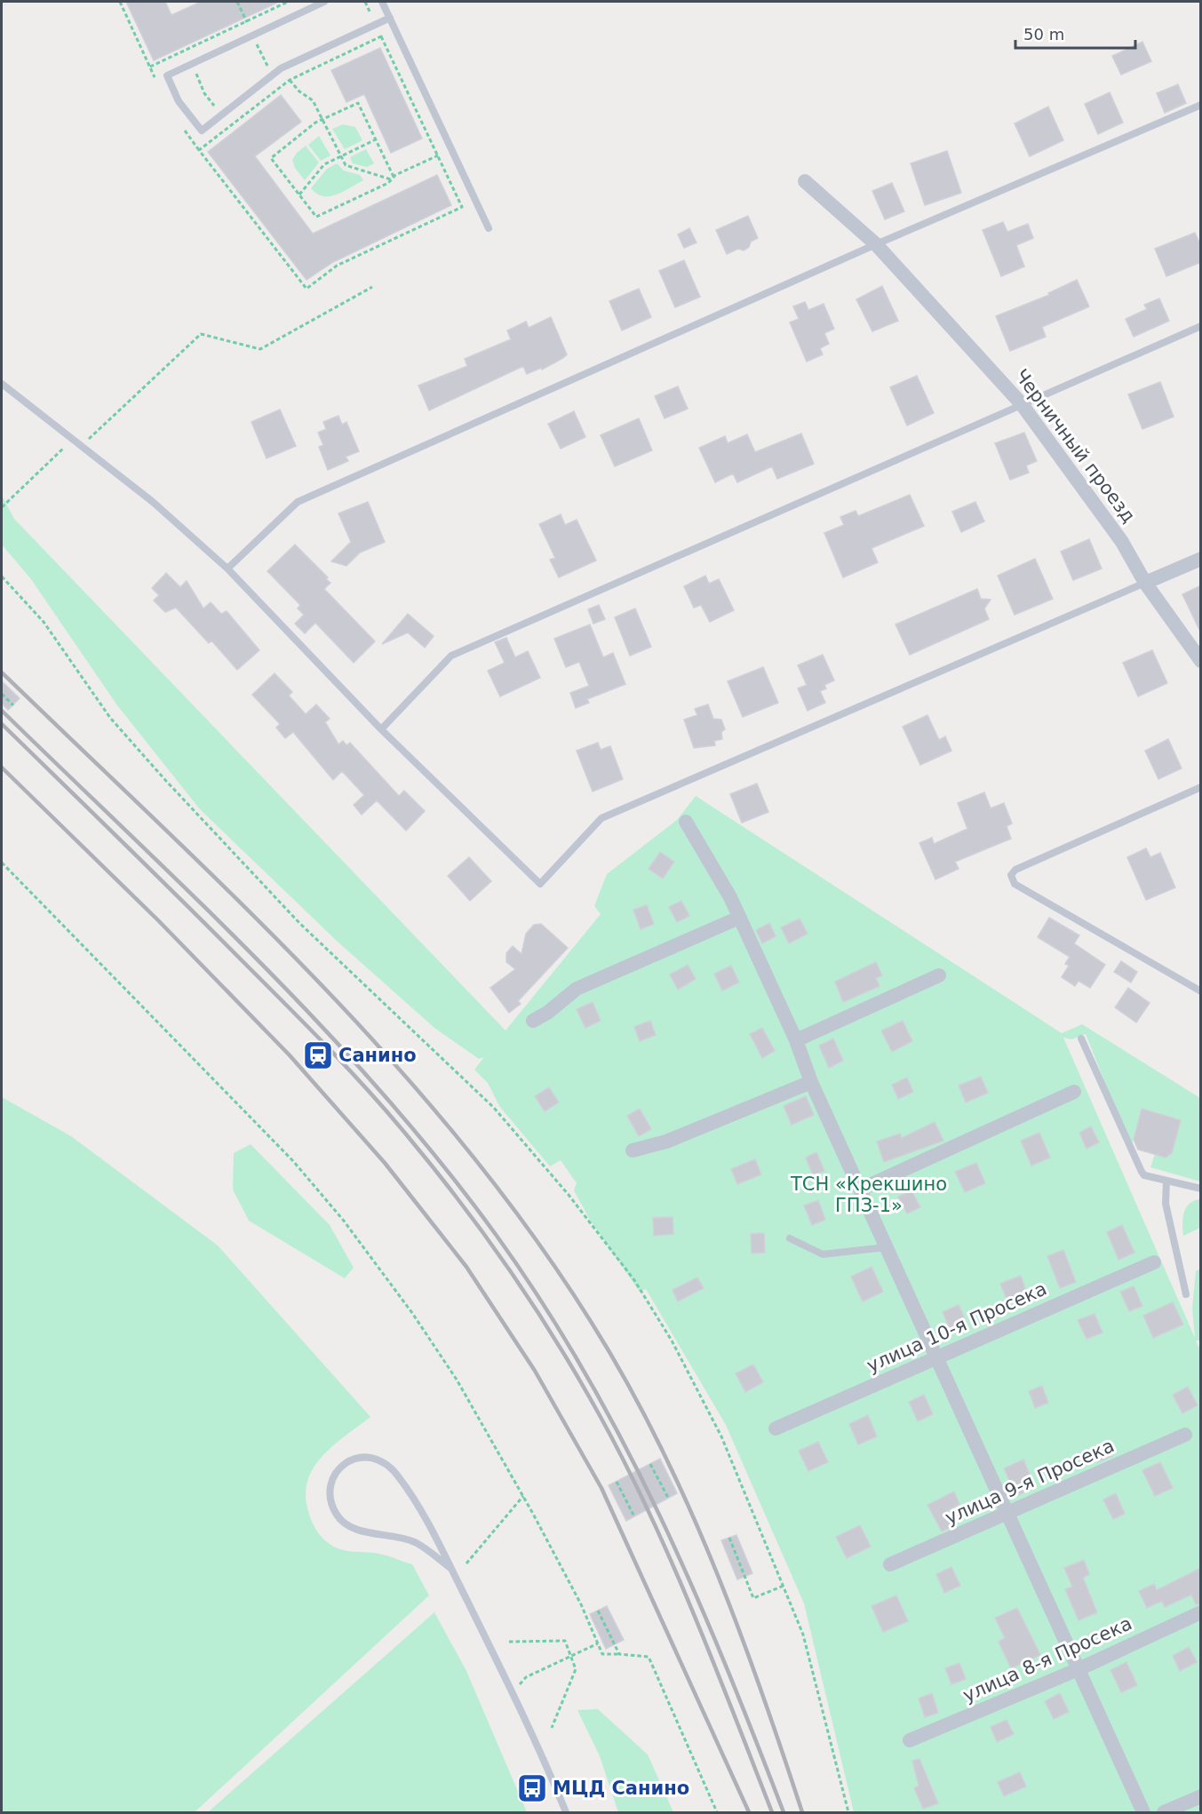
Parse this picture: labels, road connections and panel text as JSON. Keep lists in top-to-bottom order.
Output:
{
  "streets": {
    "street": [
      "Черничный проезд",
      "улица 10-я Просека",
      "улица 9-я Просека",
      "улица 8-я Просека"
    ]
  },
  "parks": ["ТСН «Крекшино ГПЗ-1»"],
  "places": {
    "station": ["Санино"],
    "bus stop": ["МЦД Санино"]
  },
  "scale_bar": "50 m"
}
